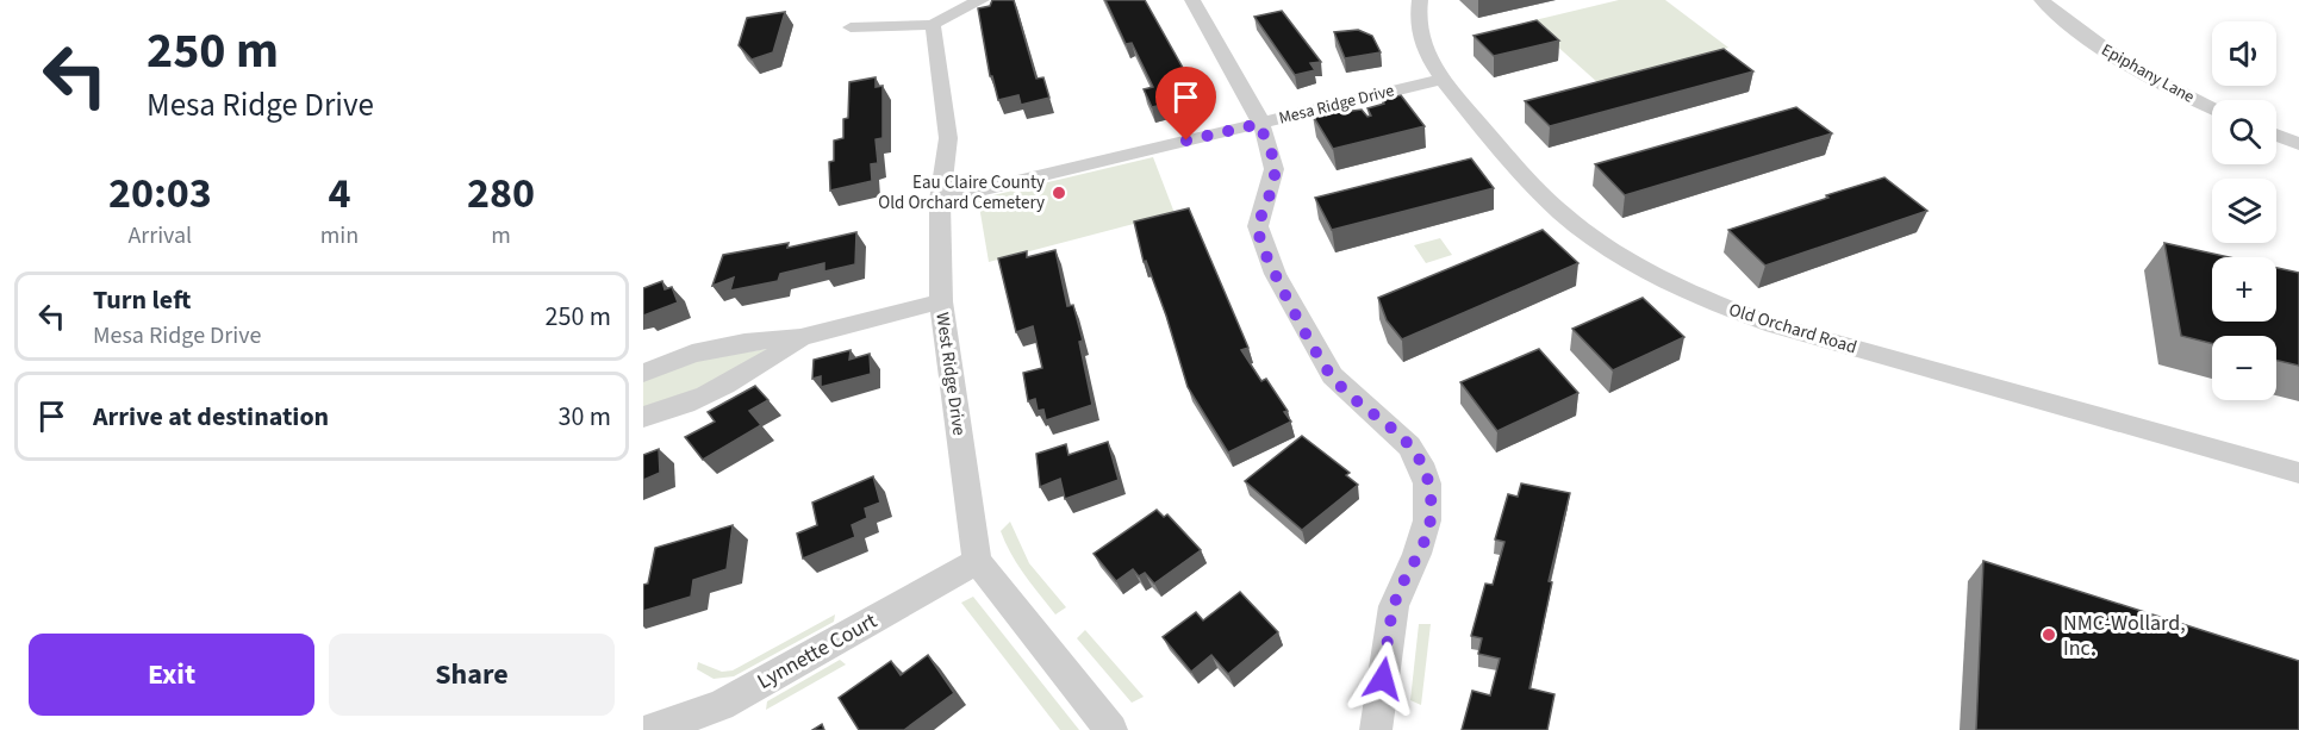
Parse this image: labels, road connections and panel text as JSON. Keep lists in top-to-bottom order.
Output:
{
  "streets": {
    "street": [
      "Epiphany Lane",
      "Mesa Ridge Drive",
      "Old Orchard Road",
      "West Ridge Drive",
      "Lynnette Court"
    ]
  },
  "crossings": [
    ["Mesa Ridge Drive", "Old Orchard Road"],
    ["Mesa Ridge Drive", "West Ridge Drive"],
    ["West Ridge Drive", "Lynnette Court"]
  ],
  "places": ["Eau Claire County Old Orchard Cemetery", "NMC-Wollard, Inc."],
  "page": {
    "turn": ["250 m", "Mesa Ridge Drive"],
    "map_buttons": ["+", "−"],
    "eta": [
      "20:03",
      "Arrival",
      "4",
      "min",
      "280",
      "m"
    ],
    "list": [
      {
        "name": "Turn left",
        "note": "Mesa Ridge Drive",
        "value": "250 m"
      },
      {
        "name": "Arrive at destination",
        "value": "30 m"
      }
    ],
    "buttons": ["Exit", "Share"]
  }
}
